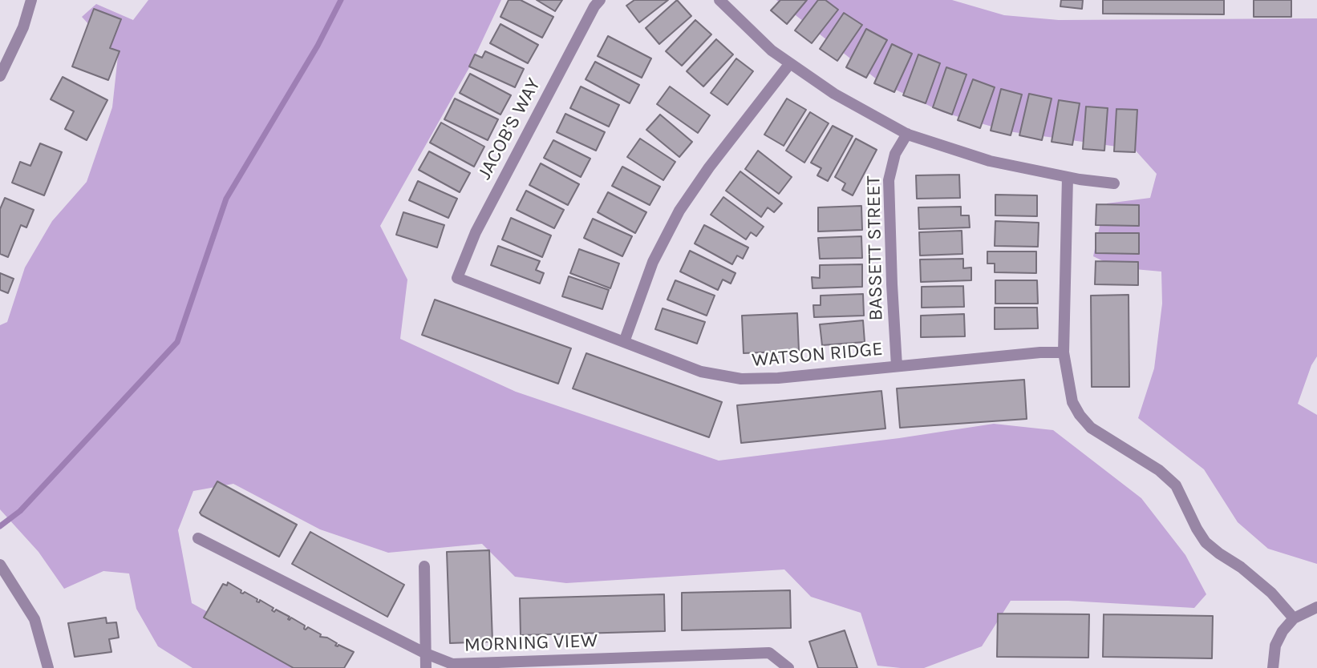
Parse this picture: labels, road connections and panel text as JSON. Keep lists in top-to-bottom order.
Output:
{
  "streets": {
    "street": [
      "JACOB'S WAY",
      "BASSETT STREET",
      "WATSON RIDGE",
      "MORNING VIEW"
    ]
  },
  "crossings": [
    ["JACOB'S WAY", "WATSON RIDGE"],
    ["BASSETT STREET", "WATSON RIDGE"]
  ]
}
